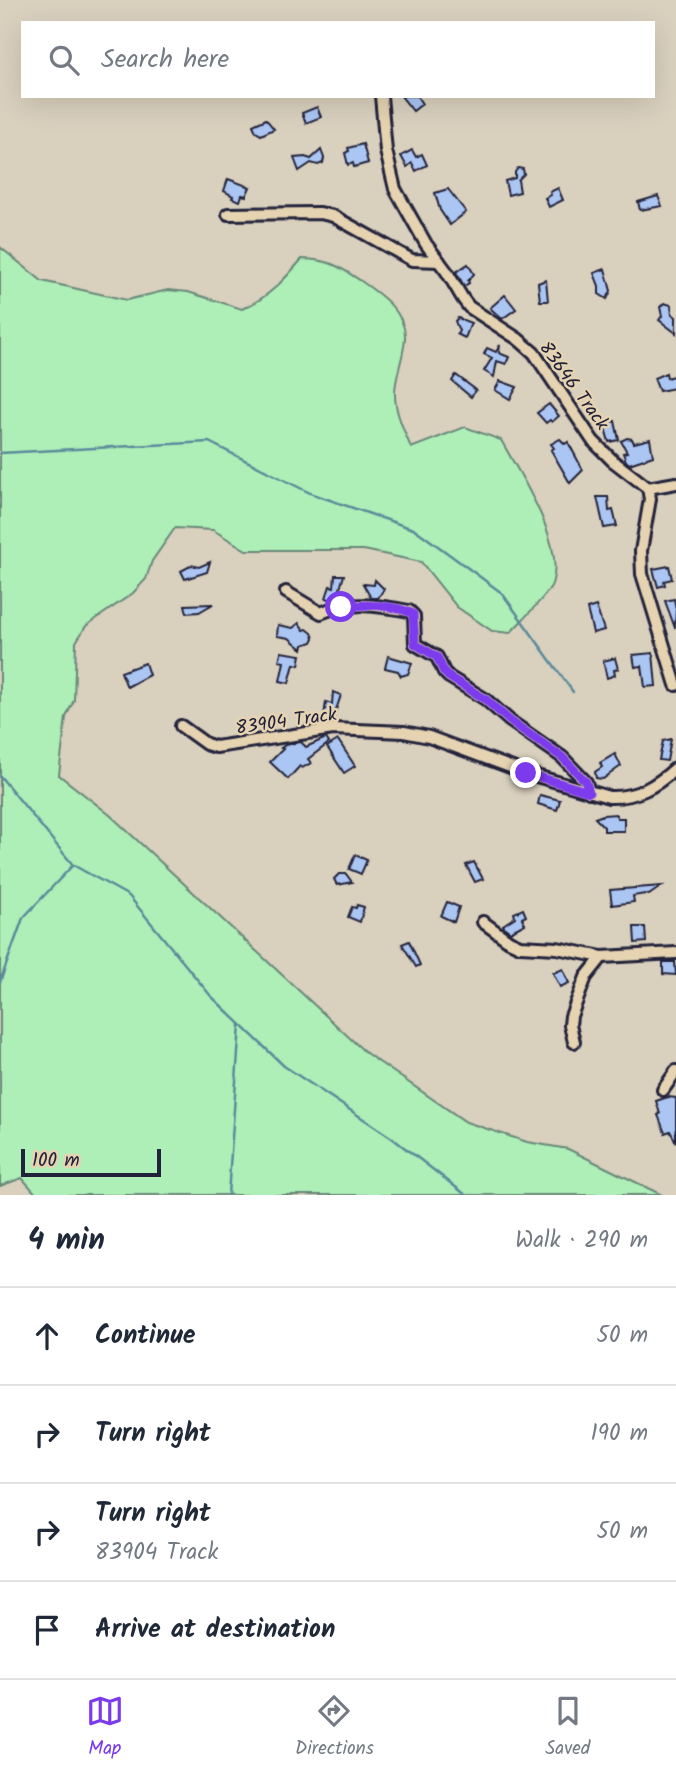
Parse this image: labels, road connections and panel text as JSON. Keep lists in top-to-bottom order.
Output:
{
  "streets": {
    "street": ["83646 Track", "83904 Track"]
  },
  "scale_bar": "100 m",
  "page": {
    "search": "Search here",
    "scale": "100 m",
    "heading": ["4 min", "Walk · 290 m"],
    "list": [
      ["Continue", "50 m"],
      ["Turn right", "190 m"],
      ["Turn right", "83904 Track", "50 m"],
      "Arrive at destination"
    ],
    "nav": ["Map", "Directions", "Saved"]
  }
}
